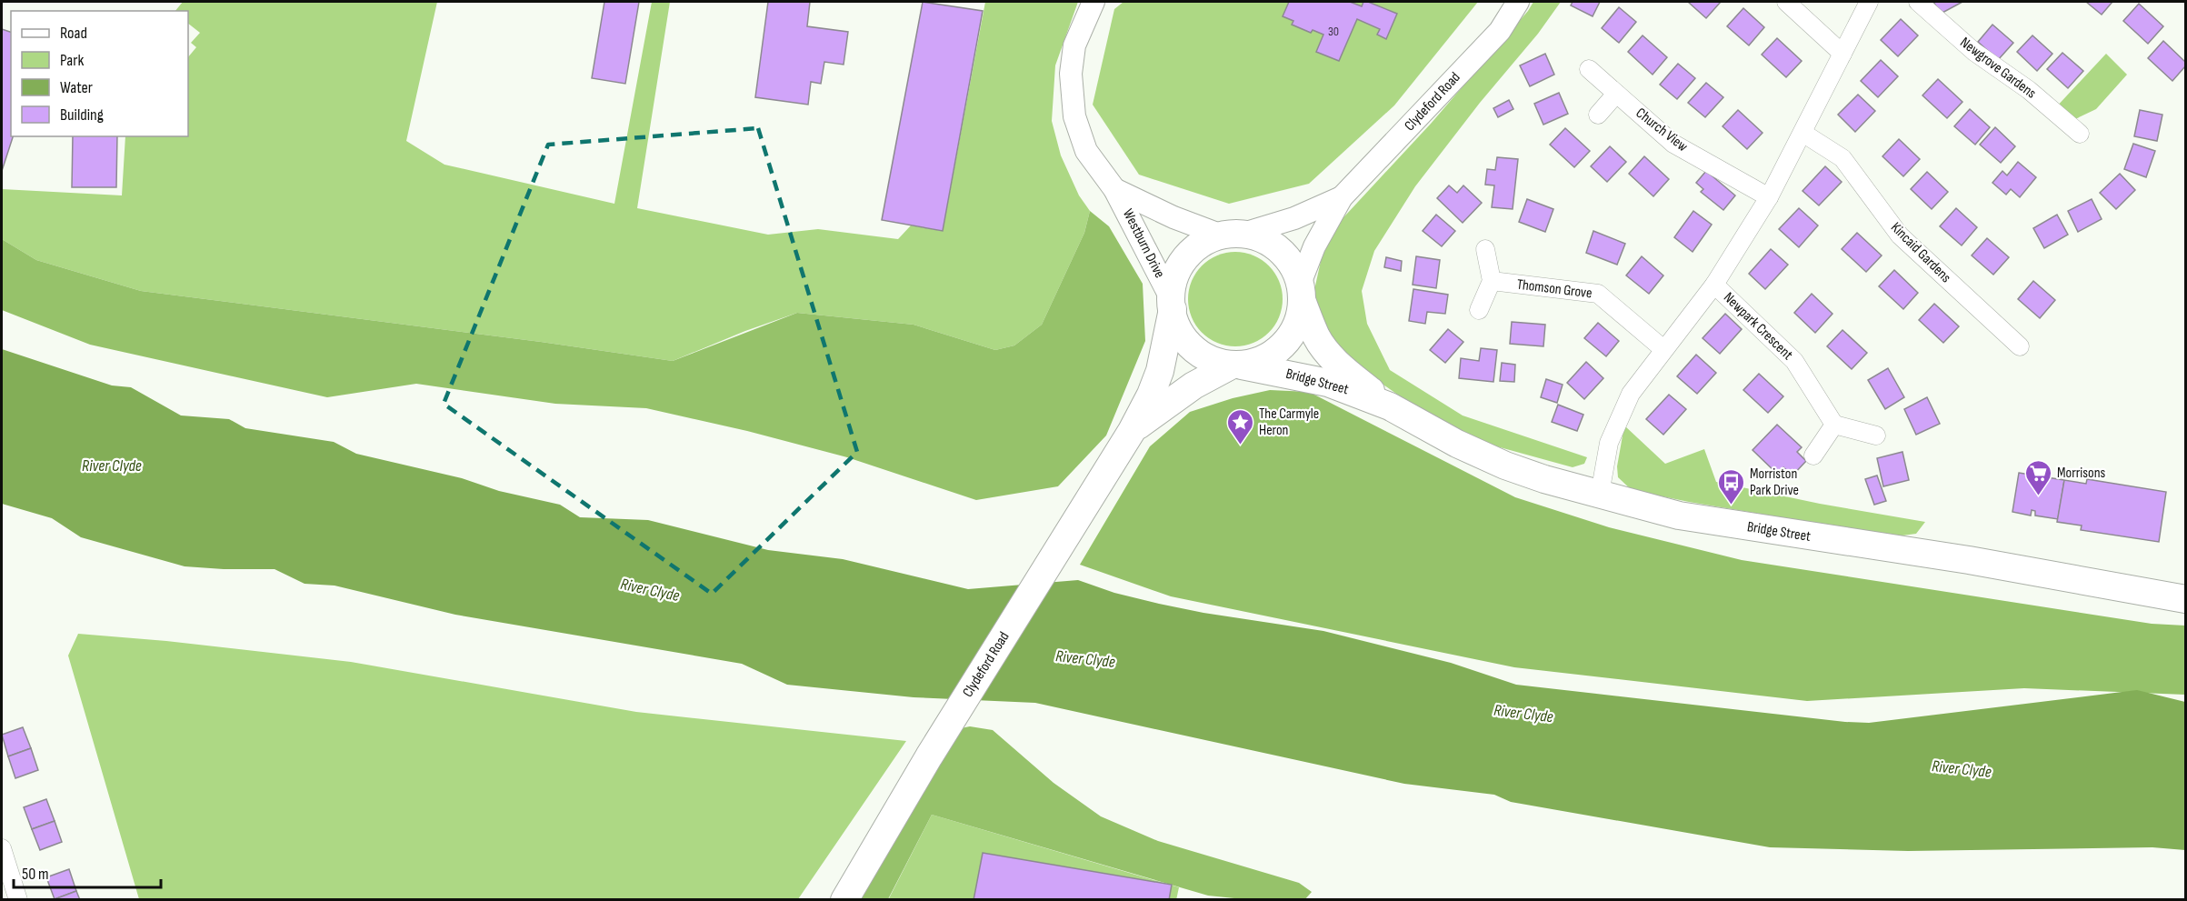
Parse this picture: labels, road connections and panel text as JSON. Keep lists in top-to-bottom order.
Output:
{
  "streets": {
    "main road": ["Clydeford Road", "Bridge Street"],
    "street": [
      "Newgrove Gardens",
      "Church View",
      "Westburn Drive",
      "Kincaid Gardens",
      "Thomson Grove",
      "Newpark Crescent"
    ]
  },
  "crossings": [
    ["Clydeford Road", "Westburn Drive"],
    ["Clydeford Road", "Bridge Street"],
    ["Westburn Drive", "Bridge Street"]
  ],
  "water": ["River Clyde"],
  "places": {
    "place": ["The Carmyle Heron"],
    "supermarket": ["Morrisons"],
    "bus stop": ["Morriston Park Drive"]
  },
  "house_numbers": ["30"],
  "legend": [
    "Road",
    "Park",
    "Water",
    "Building"
  ],
  "scale_bar": "50 m"
}
